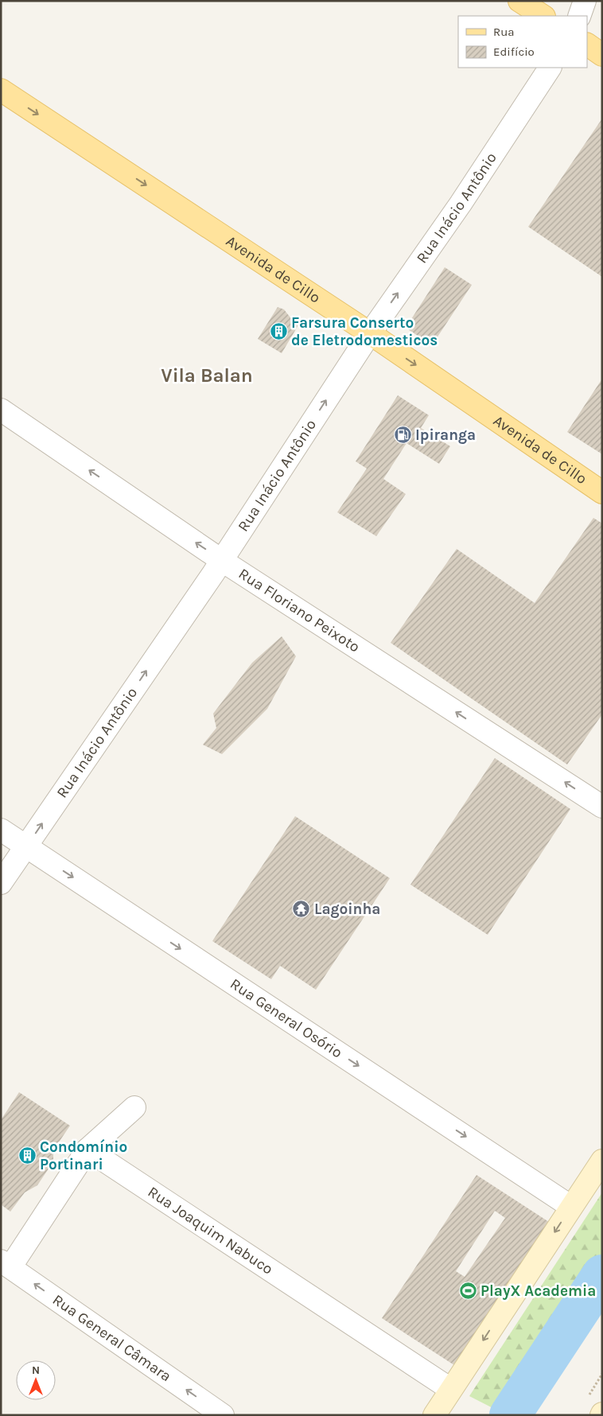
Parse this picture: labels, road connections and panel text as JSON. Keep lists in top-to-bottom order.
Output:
{
  "streets": {
    "main road": ["Avenida de Cillo"],
    "street": [
      "Rua Inácio Antônio",
      "Rua Floriano Peixoto",
      "Rua General Osório",
      "Rua Joaquim Nabuco",
      "Rua General Câmara"
    ]
  },
  "crossings": [
    ["Rua Inácio Antônio", "Avenida de Cillo"],
    ["Rua Inácio Antônio", "Rua Floriano Peixoto"],
    ["Rua Inácio Antônio", "Rua General Osório"]
  ],
  "one_way": [
    "Rua Inácio Antônio",
    "Avenida de Cillo",
    "Rua Floriano Peixoto",
    "Rua General Osório",
    "Rua General Câmara"
  ],
  "districts": ["Vila Balan"],
  "places": {
    "building": ["Farsura Conserto de Eletrodomesticos", "Condomínio Portinari"],
    "fuel station": ["Ipiranga"],
    "temple": ["Lagoinha"],
    "sports": ["PlayX Academia"]
  },
  "legend": ["Rua", "Edifício"],
  "north": "top"
}
